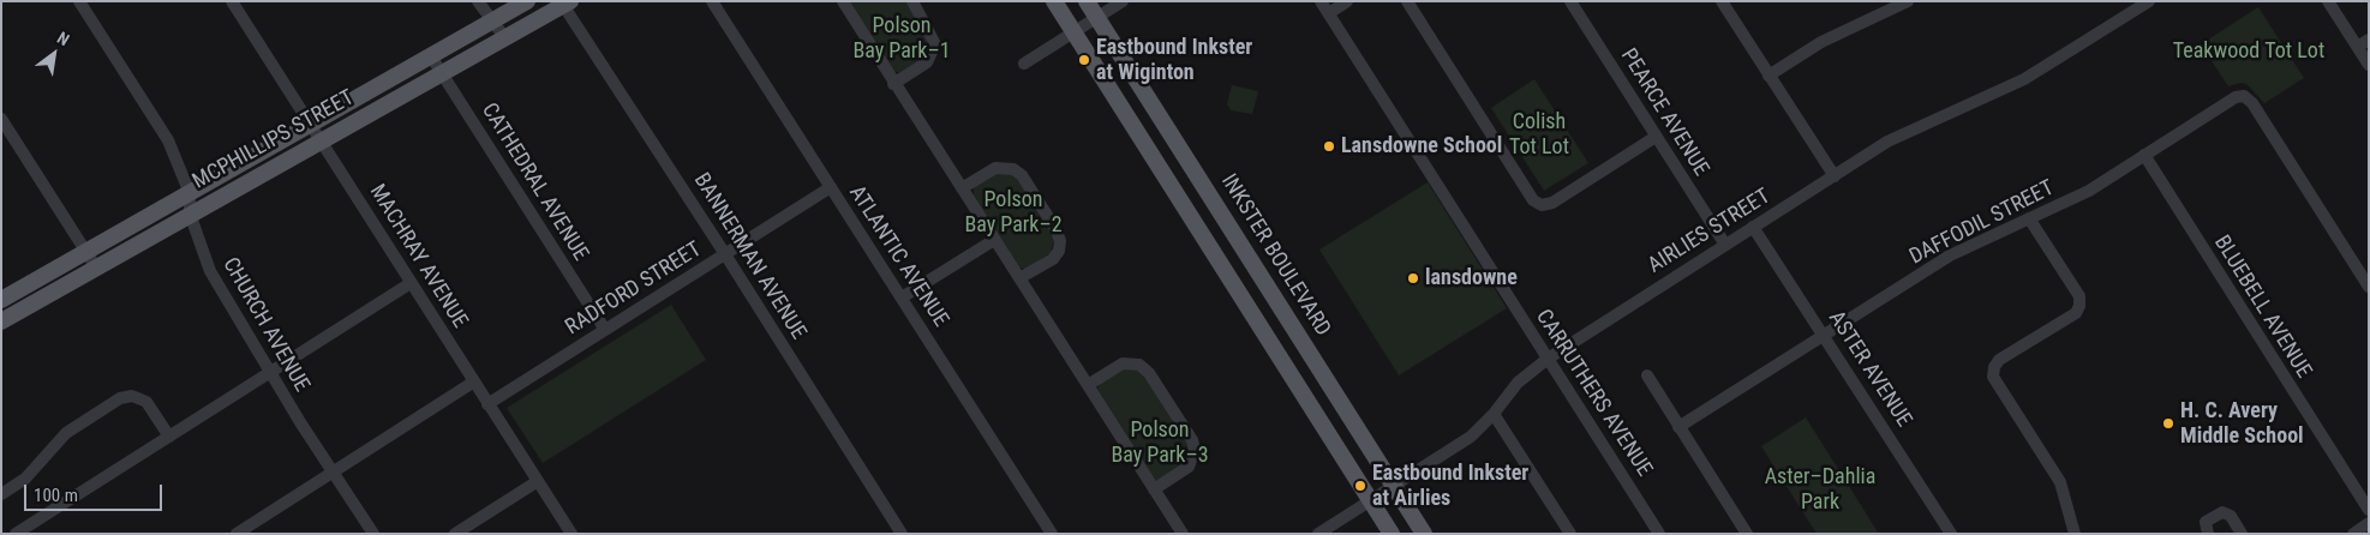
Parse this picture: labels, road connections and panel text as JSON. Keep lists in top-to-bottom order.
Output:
{
  "streets": {
    "main road": ["MCPHILLIPS STREET", "INKSTER BOULEVARD"],
    "street": [
      "PEARCE AVENUE",
      "CATHEDRAL AVENUE",
      "DAFFODIL STREET",
      "AIRLIES STREET",
      "MACHRAY AVENUE",
      "BANNERMAN AVENUE",
      "ATLANTIC AVENUE",
      "RADFORD STREET",
      "BLUEBELL AVENUE",
      "CHURCH AVENUE",
      "ASTER AVENUE",
      "CARRUTHERS AVENUE"
    ]
  },
  "crossings": [
    ["PEARCE AVENUE", "AIRLIES STREET"],
    ["MCPHILLIPS STREET", "CATHEDRAL AVENUE"],
    ["MCPHILLIPS STREET", "MACHRAY AVENUE"],
    ["MCPHILLIPS STREET", "BANNERMAN AVENUE"],
    ["MCPHILLIPS STREET", "CHURCH AVENUE"],
    ["CATHEDRAL AVENUE", "RADFORD STREET"],
    ["DAFFODIL STREET", "BLUEBELL AVENUE"],
    ["DAFFODIL STREET", "ASTER AVENUE"],
    ["AIRLIES STREET", "INKSTER BOULEVARD"],
    ["AIRLIES STREET", "ASTER AVENUE"],
    ["AIRLIES STREET", "CARRUTHERS AVENUE"],
    ["MACHRAY AVENUE", "RADFORD STREET"],
    ["BANNERMAN AVENUE", "RADFORD STREET"],
    ["ATLANTIC AVENUE", "RADFORD STREET"]
  ],
  "parks": [
    "Polson Bay Park–1",
    "Teakwood Tot Lot",
    "Colish Tot Lot",
    "Polson Bay Park–2",
    "Polson Bay Park–3",
    "Aster–Dahlia Park"
  ],
  "places": [
    "Eastbound Inkster at Wiginton",
    "Lansdowne School",
    "lansdowne",
    "H. C. Avery Middle School",
    "Eastbound Inkster at Airlies"
  ],
  "scale_bar": "100 m",
  "north": "top right"
}
